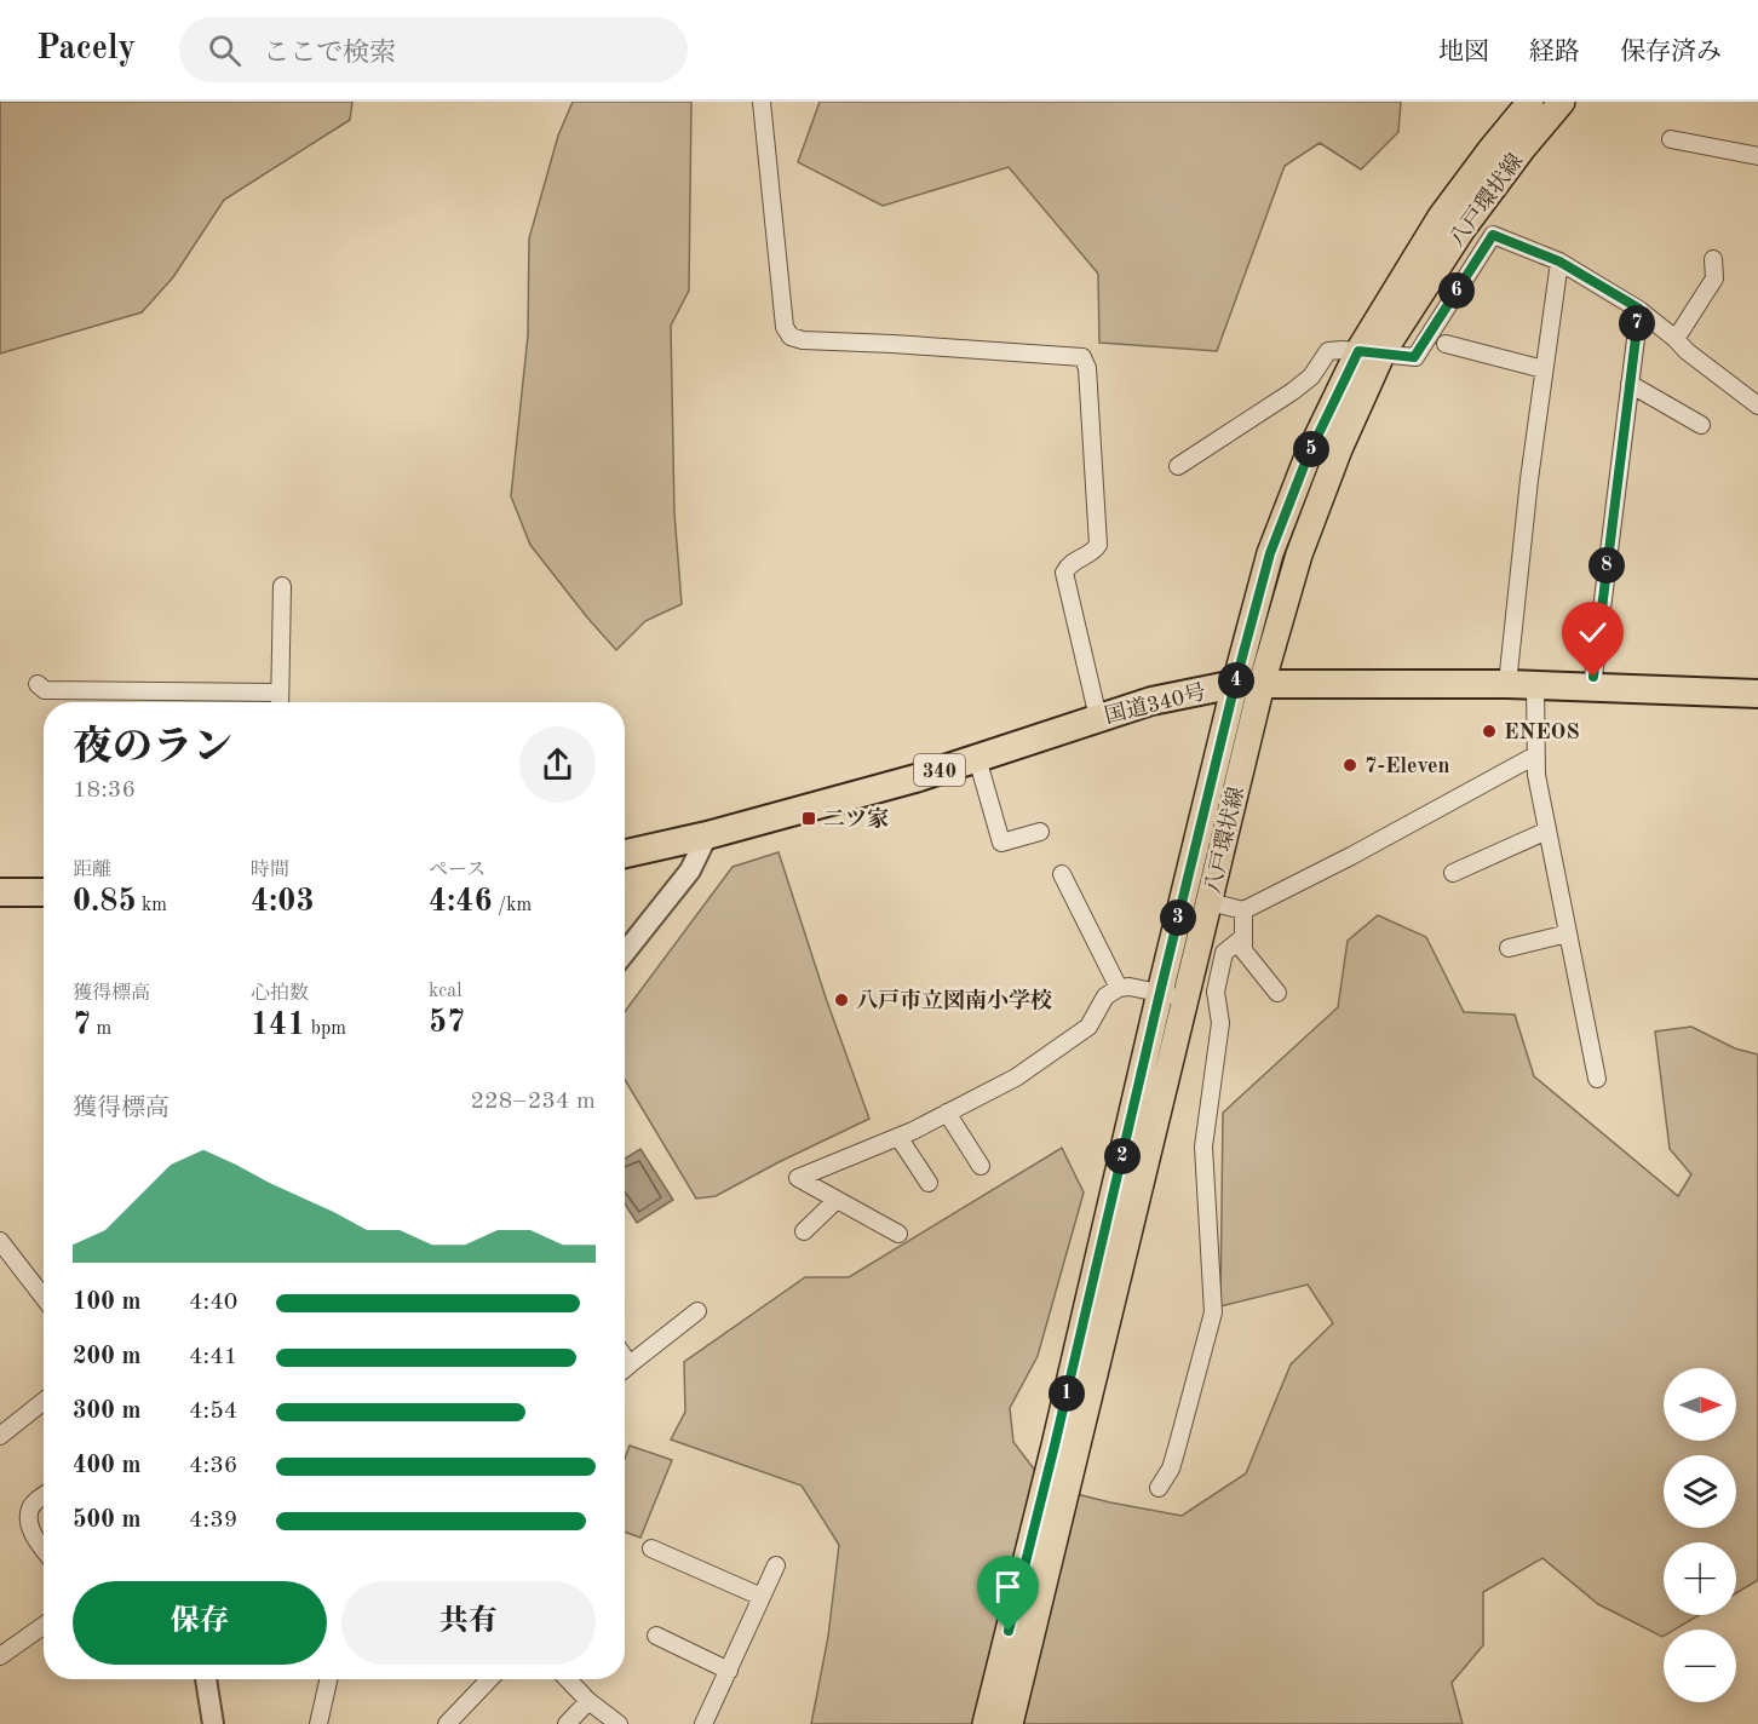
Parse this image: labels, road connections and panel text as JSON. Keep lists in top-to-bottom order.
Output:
{
  "streets": {
    "highway": ["国道340号", "340"],
    "main road": ["八戸環状線"]
  },
  "crossings": [
    ["八戸環状線", "国道340号"]
  ],
  "places": {
    "other": ["ENEOS", "7-Eleven", "八戸市立図南小学校"],
    "transit": ["二ツ家"]
  },
  "north": "right",
  "page": {
    "header": "Pacely",
    "search": "ここで検索",
    "nav": ["地図", "経路", "保存済み"],
    "pins": [
      "6",
      "7",
      "5",
      "8",
      "4",
      "3",
      "2",
      "1"
    ],
    "heading": ["夜のラン", "18:36"],
    "stats": [
      ["距離", "0.85 km"],
      ["時間", "4:03"],
      ["ペース", "4:46 /km"],
      ["獲得標高", "7 m"],
      ["心拍数", "141 bpm"],
      ["kcal", "57"]
    ],
    "chart": ["獲得標高", "228–234 m"],
    "list": [
      {
        "name": "100 m",
        "note": "4:40"
      },
      {
        "name": "200 m",
        "note": "4:41"
      },
      {
        "name": "300 m",
        "note": "4:54"
      },
      {
        "name": "400 m",
        "note": "4:36"
      },
      {
        "name": "500 m",
        "note": "4:39"
      }
    ],
    "map_buttons": ["+", "−"],
    "buttons": ["保存", "共有"]
  }
}
